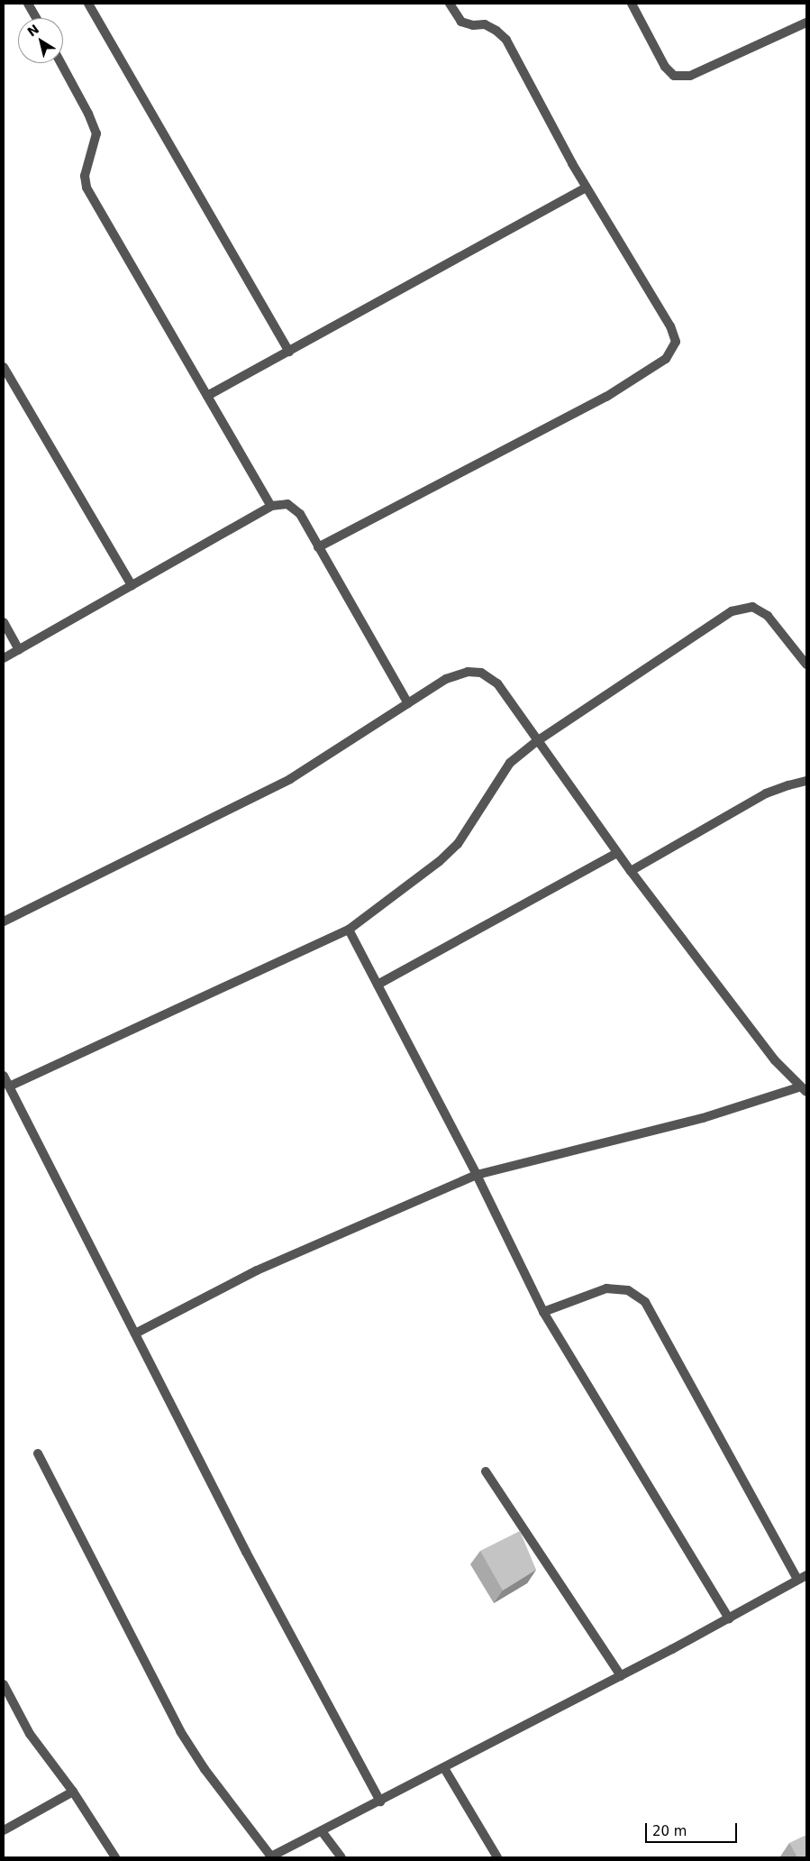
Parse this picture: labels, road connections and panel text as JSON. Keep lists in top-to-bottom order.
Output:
{
  "scale_bar": "20 m",
  "north": "top left"
}
